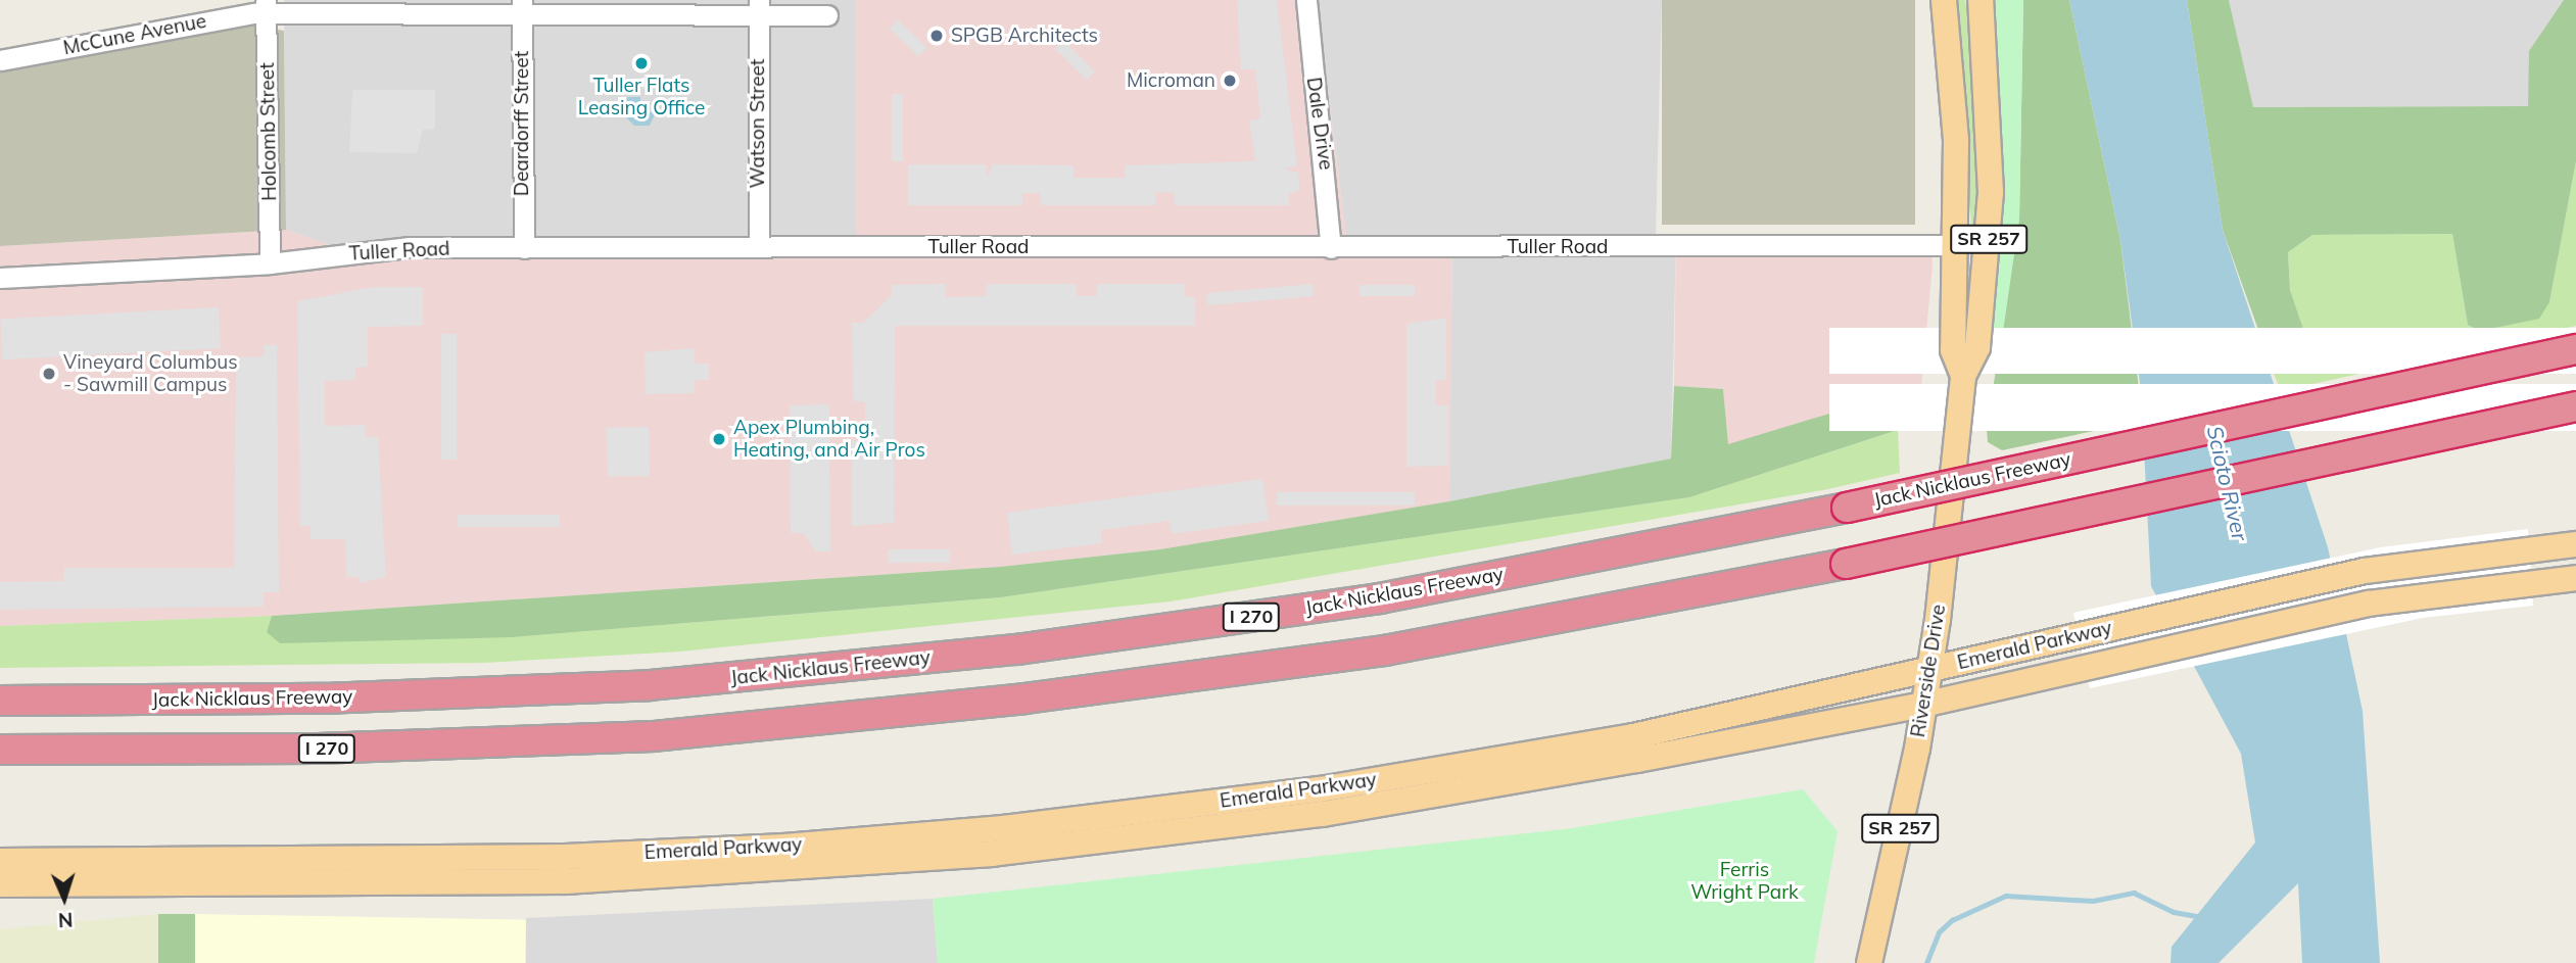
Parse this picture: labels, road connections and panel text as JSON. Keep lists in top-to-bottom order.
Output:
{
  "streets": {
    "highway": ["Jack Nicklaus Freeway", "I 270"],
    "main road": ["SR 257", "Emerald Parkway", "Riverside Drive"],
    "street": [
      "McCune Avenue",
      "Deardorff Street",
      "Watson Street",
      "Dale Drive",
      "Holcomb Street",
      "Tuller Road"
    ]
  },
  "crossings": [
    ["McCune Avenue", "Deardorff Street"],
    ["McCune Avenue", "Watson Street"],
    ["McCune Avenue", "Holcomb Street"],
    ["Deardorff Street", "Tuller Road"],
    ["Watson Street", "Tuller Road"],
    ["Dale Drive", "Tuller Road"],
    ["Holcomb Street", "Tuller Road"],
    ["Tuller Road", "Riverside Drive"],
    ["Emerald Parkway", "Riverside Drive"]
  ],
  "water": ["Scioto River"],
  "parks": ["Ferris Wright Park"],
  "places": [
    "SPGB Architects",
    "Tuller Flats Leasing Office",
    "Microman",
    "Vineyard Columbus - Sawmill Campus",
    "Apex Plumbing, Heating, and Air Pros"
  ],
  "north": "bottom"
}
